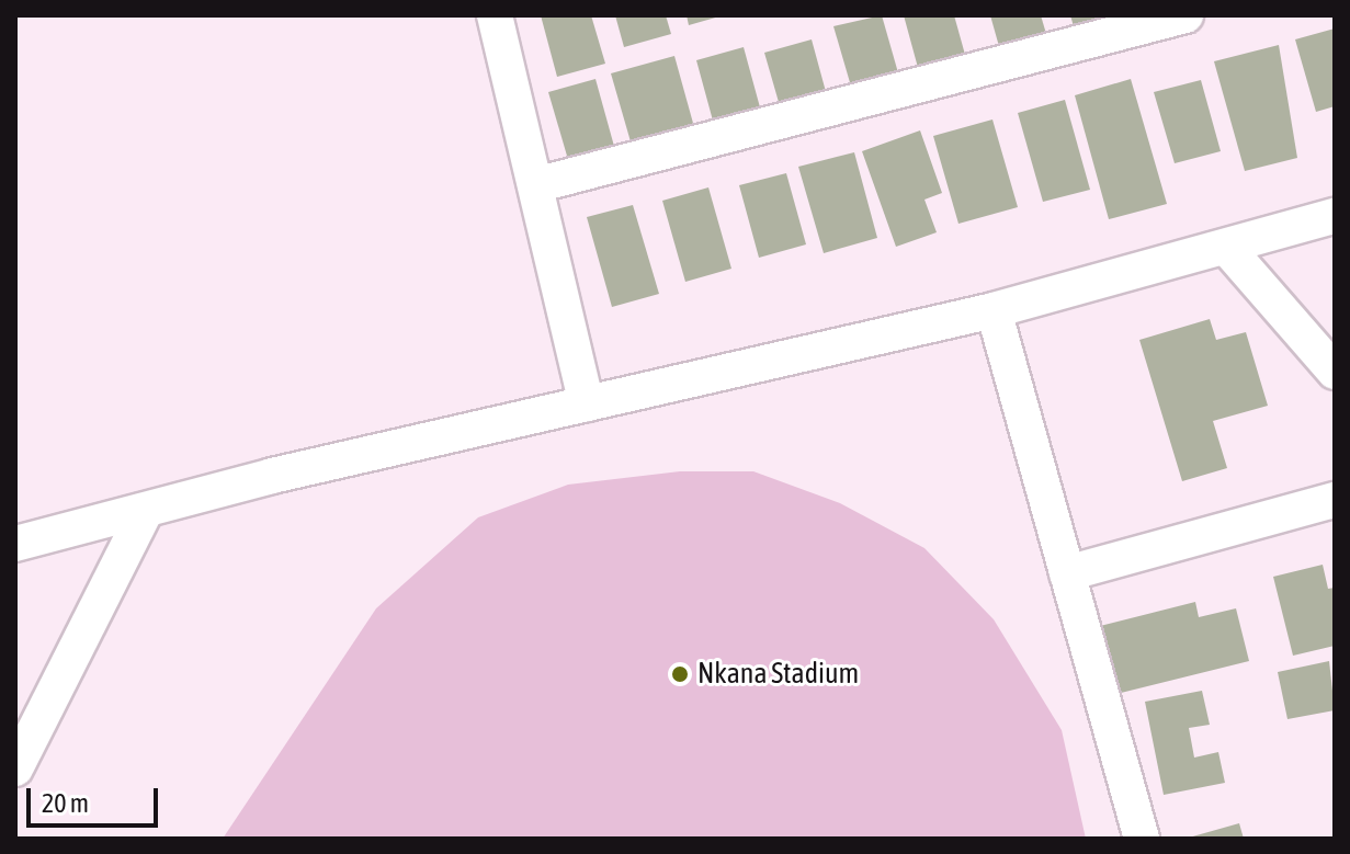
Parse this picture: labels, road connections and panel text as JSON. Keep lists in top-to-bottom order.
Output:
{
  "places": ["Nkana Stadium"],
  "scale_bar": "20 m"
}
